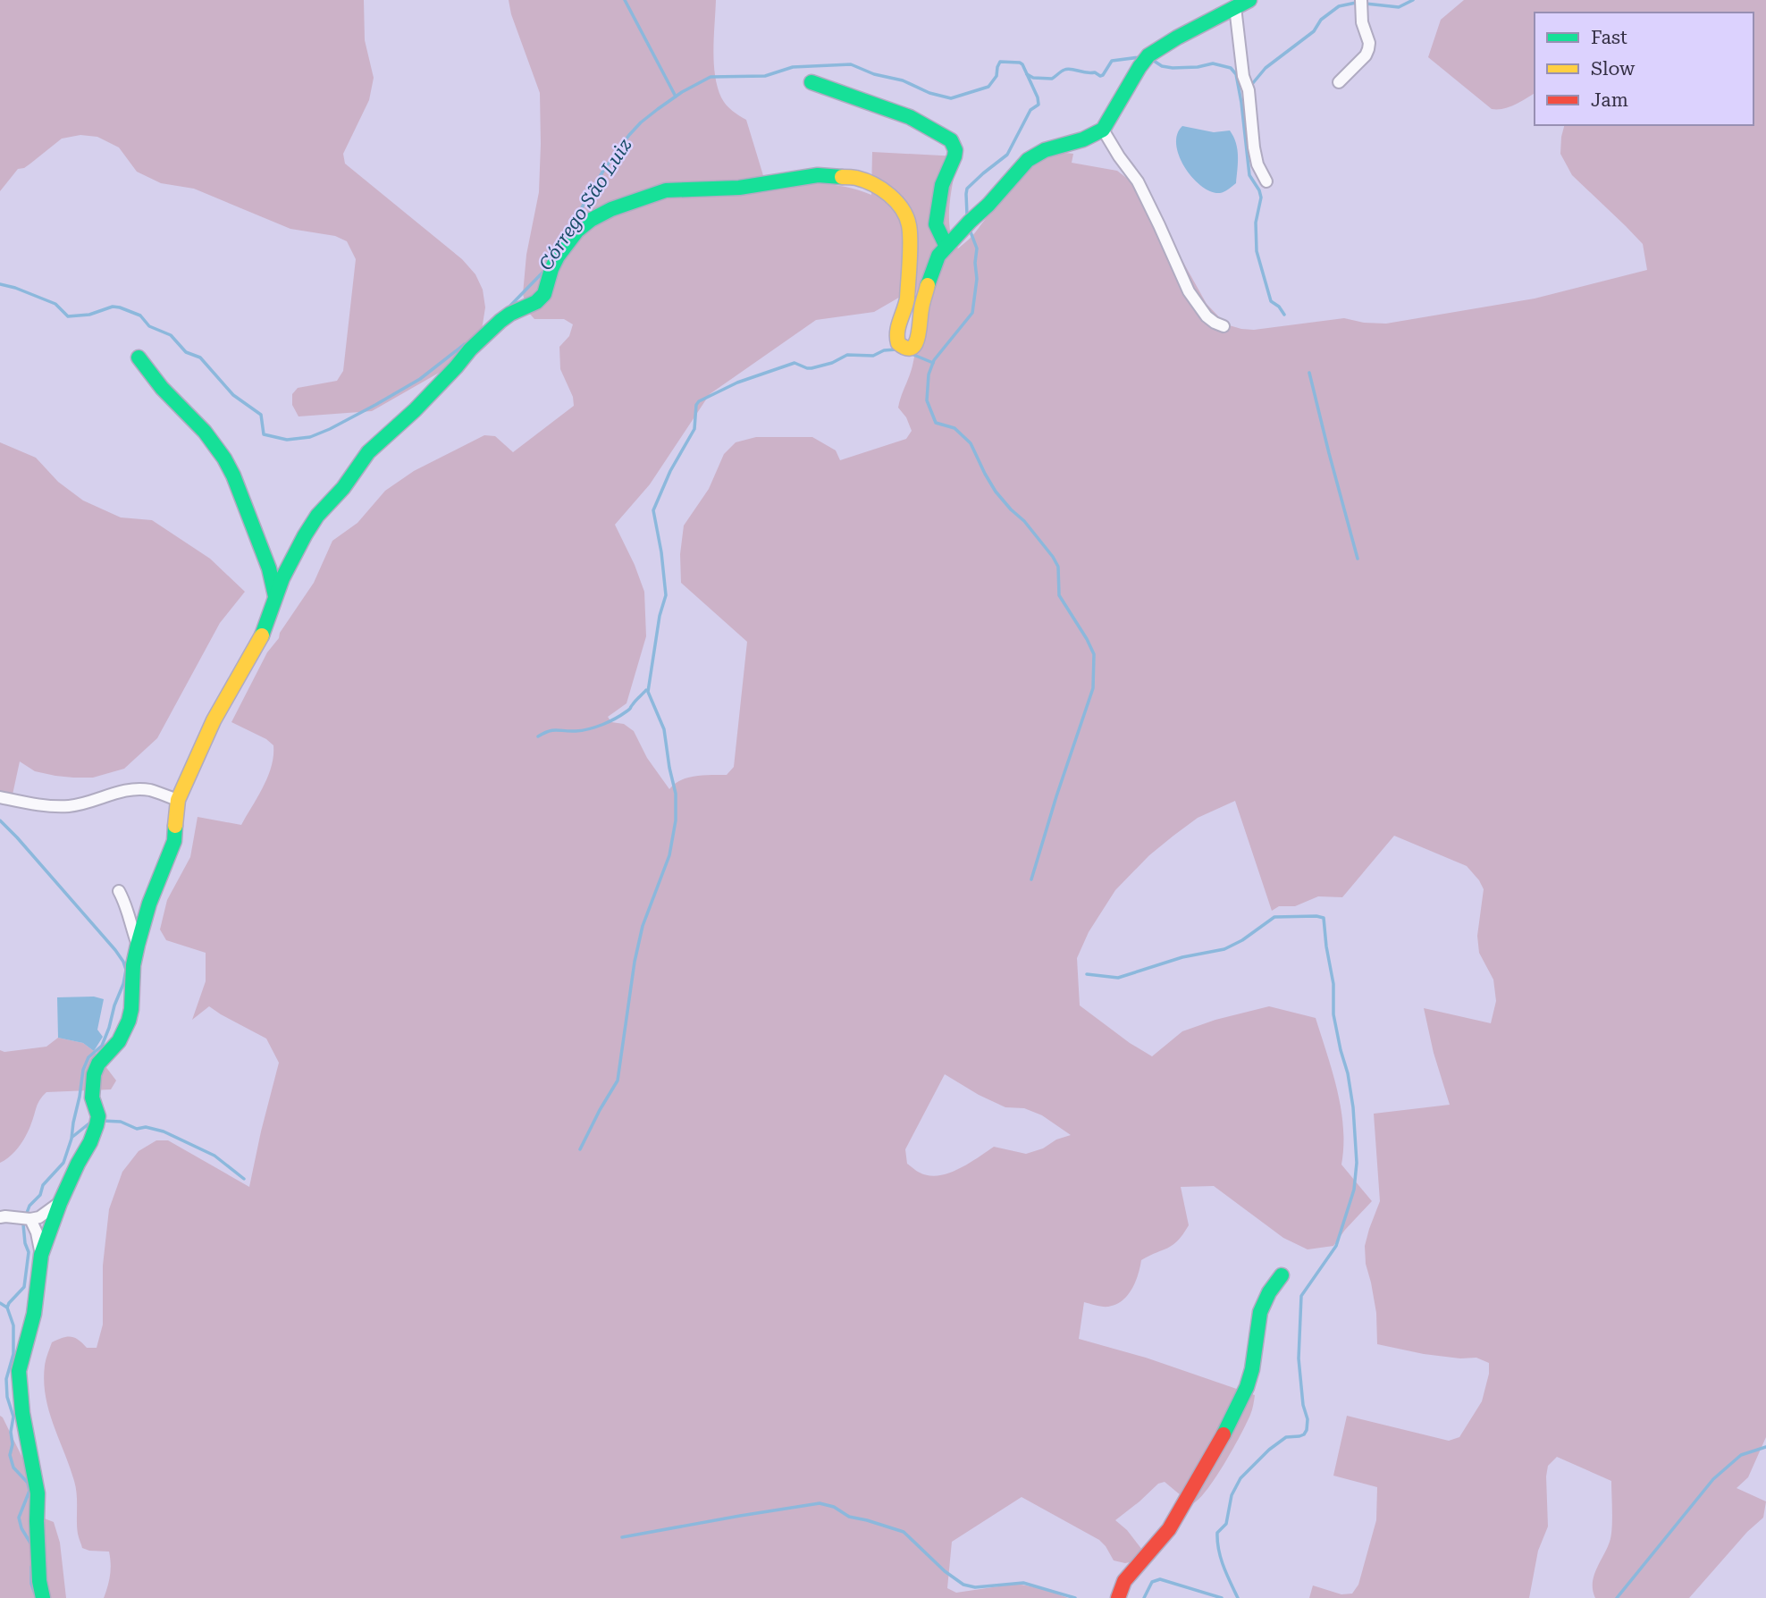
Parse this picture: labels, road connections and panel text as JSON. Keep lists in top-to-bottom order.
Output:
{
  "water": ["Córrego São Luiz"],
  "legend": ["Fast", "Slow", "Jam"]
}
